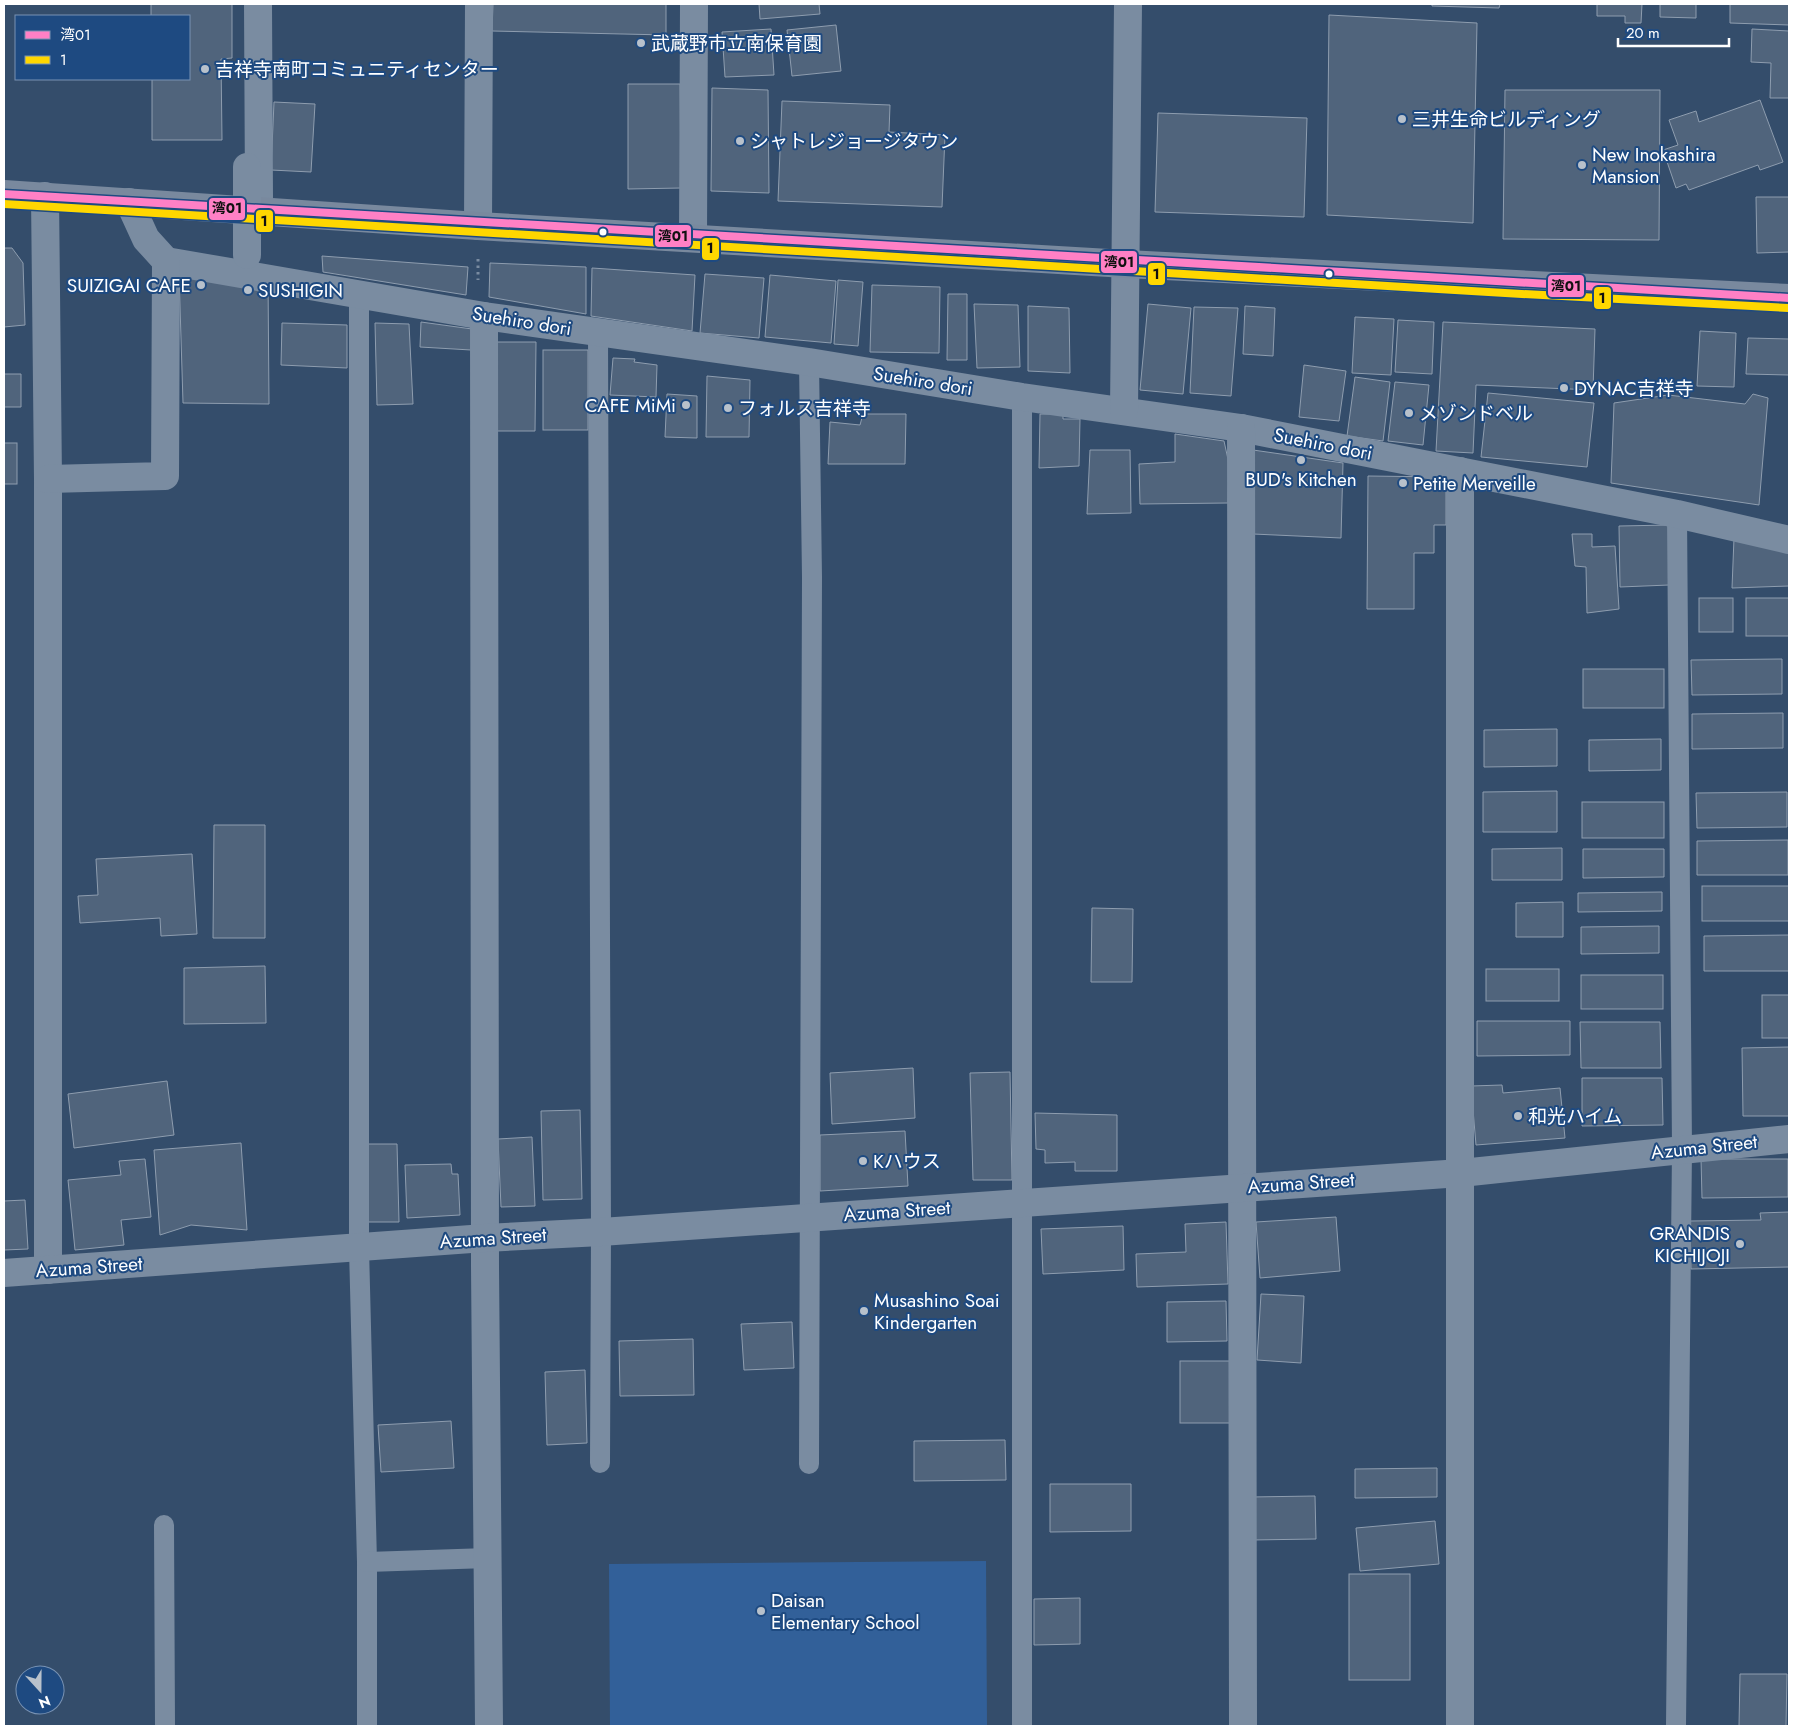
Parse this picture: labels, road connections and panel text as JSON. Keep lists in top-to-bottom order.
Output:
{
  "streets": {
    "street": ["Suehiro dori", "Azuma Street"]
  },
  "places": [
    "武蔵野市立南保育園",
    "吉祥寺南町コミュニティセンター",
    "三井生命ビルディング",
    "シャトレジョージタウン",
    "New Inokashira Mansion",
    "SUIZIGAI CAFE",
    "SUSHIGIN",
    "DYNAC吉祥寺",
    "CAFE MiMi",
    "フォルス吉祥寺",
    "メゾンドベル",
    "BUD's Kitchen",
    "Petite Merveille",
    "和光ハイム",
    "Kハウス",
    "GRANDIS KICHIJOJI",
    "Musashino Soai Kindergarten",
    "Daisan Elementary School"
  ],
  "lines": ["transit line 湾01", "transit line 1"],
  "legend": ["湾01", "1"],
  "scale_bar": "20 m",
  "north": "bottom"
}
